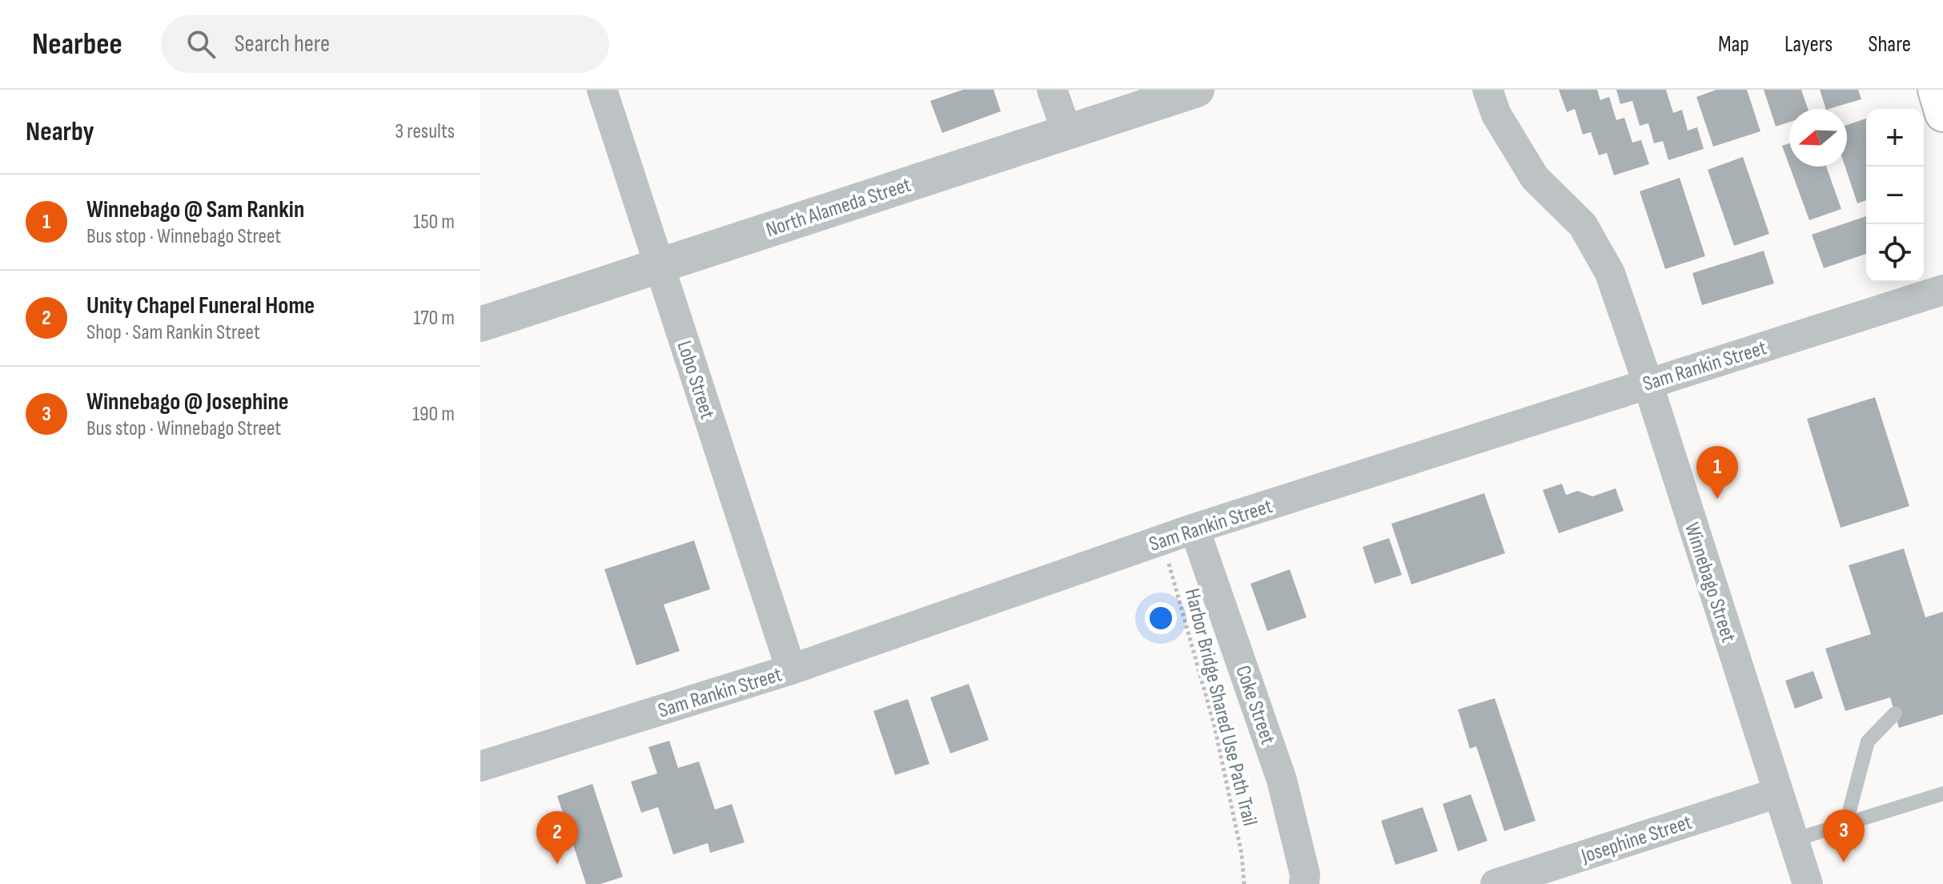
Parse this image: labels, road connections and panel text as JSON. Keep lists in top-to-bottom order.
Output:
{
  "streets": {
    "street": [
      "North Alameda Street",
      "Sam Rankin Street",
      "Lobo Street",
      "Winnebago Street",
      "Coke Street",
      "Josephine Street"
    ],
    "path": ["Harbor Bridge Shared Use Path Trail"]
  },
  "crossings": [
    ["North Alameda Street", "Lobo Street"],
    ["Sam Rankin Street", "Lobo Street"],
    ["Sam Rankin Street", "Winnebago Street"],
    ["Sam Rankin Street", "Coke Street"],
    ["Sam Rankin Street", "Harbor Bridge Shared Use Path Trail"],
    ["Winnebago Street", "Josephine Street"]
  ],
  "north": "left",
  "page": {
    "header": "Nearbee",
    "search": "Search here",
    "nav": ["Map", "Layers", "Share"],
    "heading": ["Nearby", "3 results"],
    "map_buttons": ["+", "−"],
    "list": [
      {
        "mark": "1",
        "name": "Winnebago @ Sam Rankin",
        "note": "Bus stop · Winnebago Street",
        "value": "150 m"
      },
      {
        "mark": "2",
        "name": "Unity Chapel Funeral Home",
        "note": "Shop · Sam Rankin Street",
        "value": "170 m"
      },
      {
        "mark": "3",
        "name": "Winnebago @ Josephine",
        "note": "Bus stop · Winnebago Street",
        "value": "190 m"
      }
    ],
    "pins": ["1", "3", "2"]
  }
}
